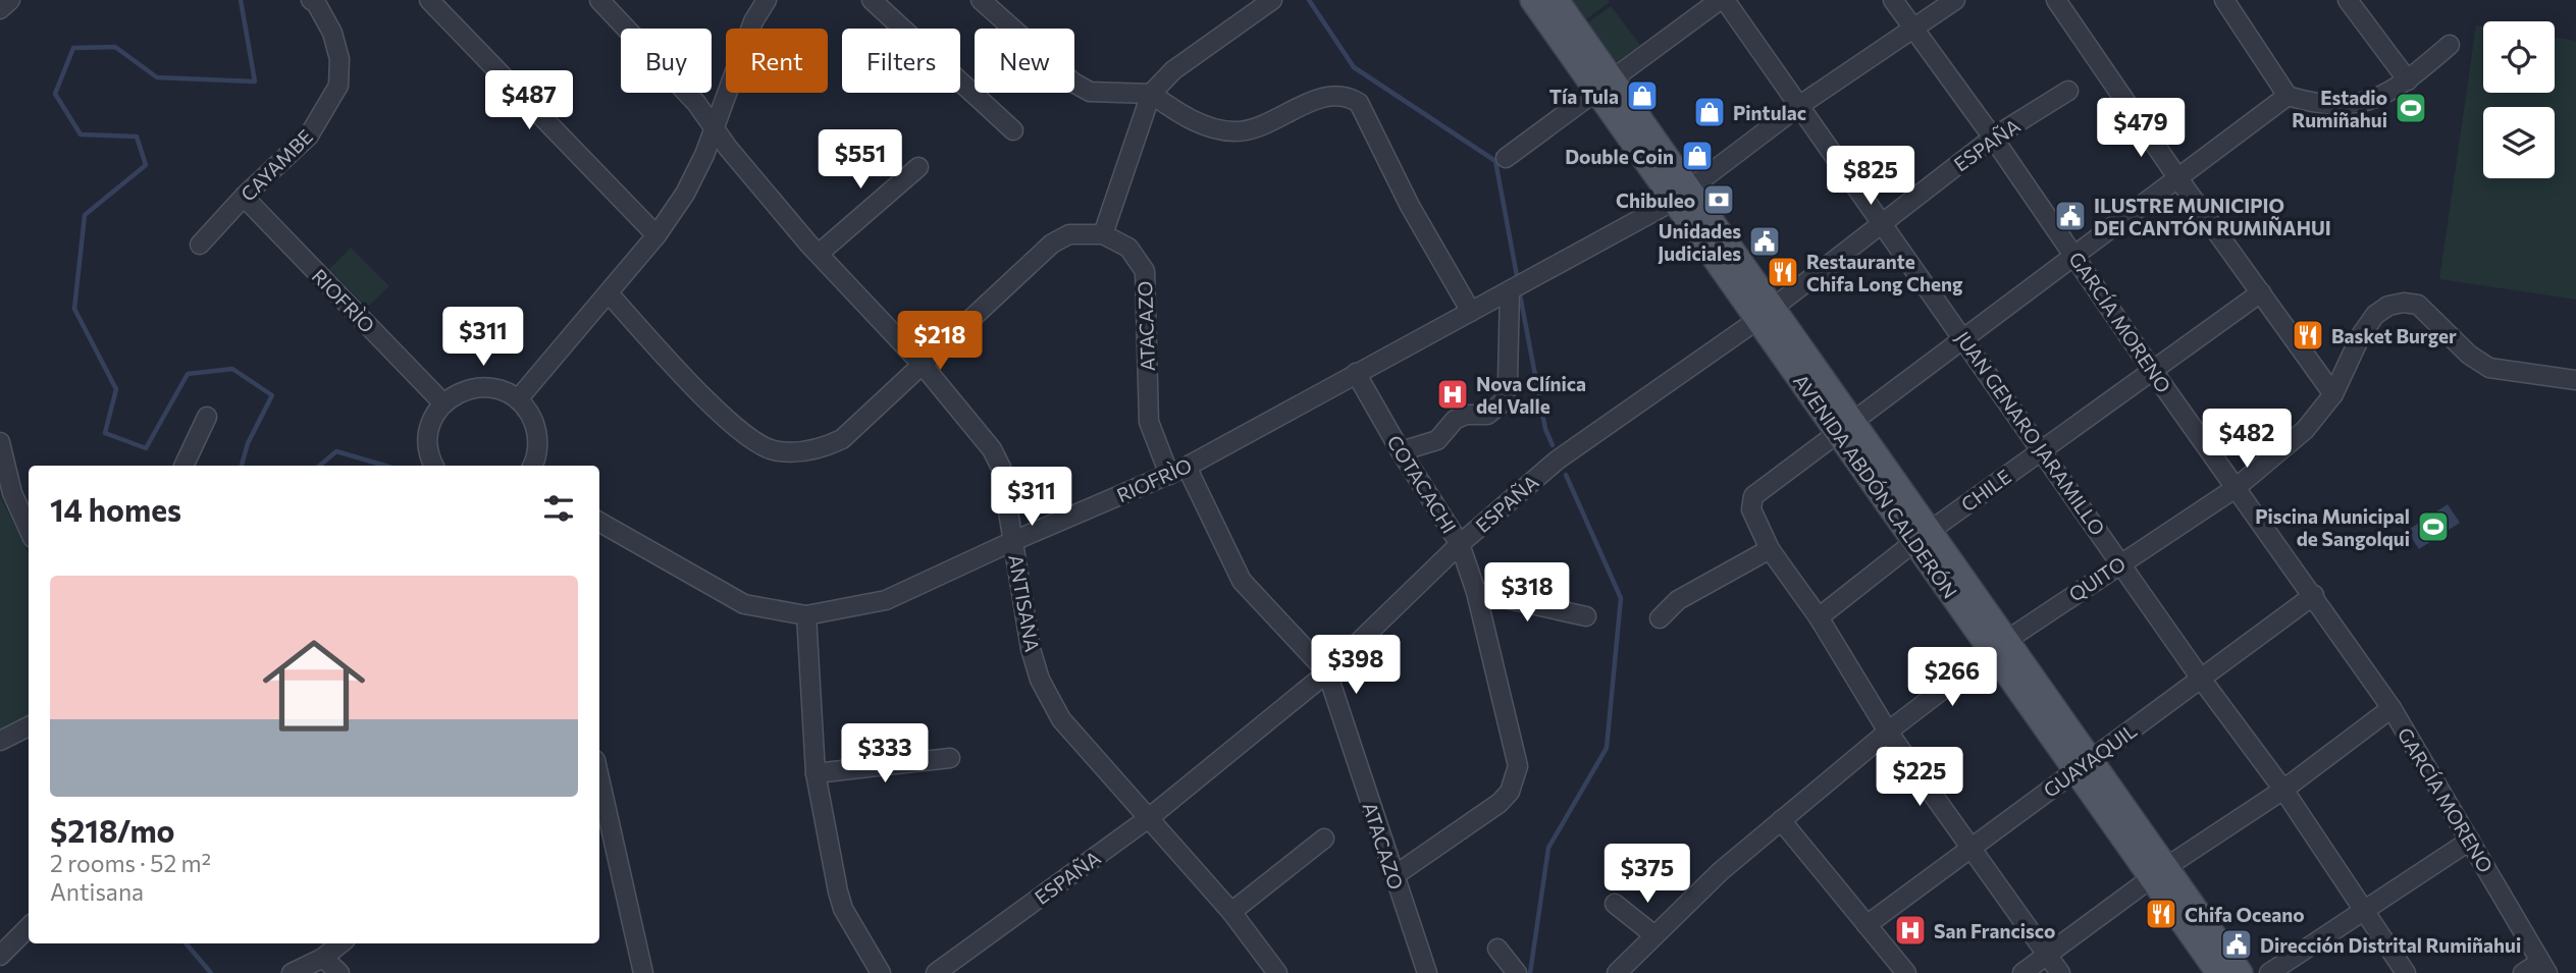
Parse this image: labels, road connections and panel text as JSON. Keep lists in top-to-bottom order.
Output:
{
  "streets": {
    "main road": ["AVENIDA ABDÓN CALDERÓN"],
    "street": [
      "ESPAÑA",
      "CAYAMBE",
      "RIOFRÌO",
      "GARCÍA MORENO",
      "ATACAZO",
      "JUAN GENARO JARAMILLO",
      "COTACACHI",
      "CHILE",
      "QUITO",
      "ANTISANA",
      "GUAYAQUIL"
    ]
  },
  "crossings": [
    ["ESPAÑA", "GARCÍA MORENO"],
    ["ESPAÑA", "ATACAZO"],
    ["ESPAÑA", "JUAN GENARO JARAMILLO"],
    ["ESPAÑA", "COTACACHI"],
    ["ESPAÑA", "AVENIDA ABDÓN CALDERÓN"],
    ["ESPAÑA", "ANTISANA"],
    ["CAYAMBE", "RIOFRÌO"],
    ["RIOFRÌO", "GARCÍA MORENO"],
    ["RIOFRÌO", "ATACAZO"],
    ["RIOFRÌO", "JUAN GENARO JARAMILLO"],
    ["RIOFRÌO", "COTACACHI"],
    ["RIOFRÌO", "AVENIDA ABDÓN CALDERÓN"],
    ["RIOFRÌO", "ANTISANA"],
    ["GARCÍA MORENO", "CHILE"],
    ["GARCÍA MORENO", "QUITO"],
    ["GARCÍA MORENO", "GUAYAQUIL"],
    ["ATACAZO", "COTACACHI"],
    ["JUAN GENARO JARAMILLO", "CHILE"],
    ["JUAN GENARO JARAMILLO", "QUITO"],
    ["JUAN GENARO JARAMILLO", "GUAYAQUIL"],
    ["AVENIDA ABDÓN CALDERÓN", "CHILE"],
    ["AVENIDA ABDÓN CALDERÓN", "QUITO"],
    ["AVENIDA ABDÓN CALDERÓN", "GUAYAQUIL"]
  ],
  "places": {
    "shop": ["Tía Tula", "Pintulac", "Double Coin"],
    "sports": ["Estadio Rumiñahui", "Piscina Municipal de Sangolqui"],
    "bank": ["Chibuleo"],
    "public building": ["ILUSTRE MUNICIPIO DEl CANTÓN RUMIÑAHUI", "Unidades Judiciales", "Dirección Distrital Rumiñahui"],
    "restaurant": ["Restaurante Chifa Long Cheng", "Basket Burger", "Chifa Oceano"],
    "hospital": ["Nova Clínica del Valle", "San Francisco"]
  },
  "page": {
    "chip": [
      "Buy",
      "Rent",
      "Filters",
      "New"
    ],
    "price": [
      "$487",
      "$479",
      "$551",
      "$825",
      "$311",
      "$218",
      "$482",
      "$311",
      "$318",
      "$398",
      "$266",
      "$333",
      "$225",
      "$375"
    ],
    "heading": "14 homes",
    "list": [
      {
        "name": "$218/mo",
        "note": "2 rooms · 52 m² · Antisana"
      }
    ]
  }
}
